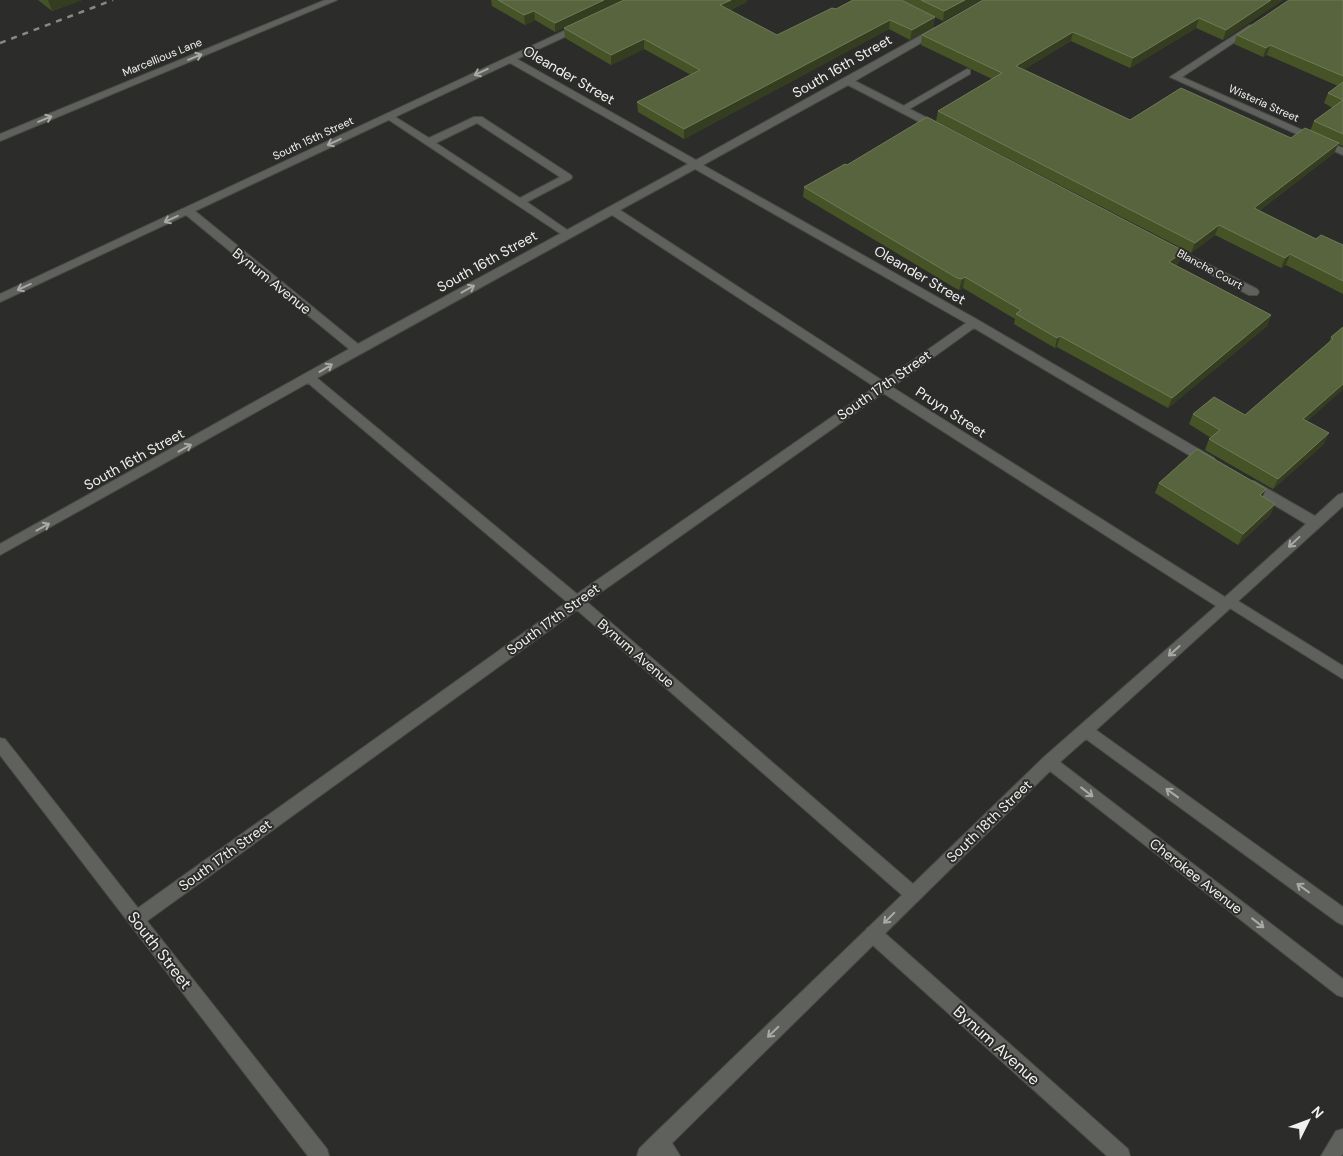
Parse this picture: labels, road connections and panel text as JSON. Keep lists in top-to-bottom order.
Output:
{
  "streets": {
    "street": [
      "Marcellious Lane",
      "South 16th Street",
      "Oleander Street",
      "Wisteria Street",
      "South 15th Street",
      "Blanche Court",
      "Bynum Avenue",
      "South 17th Street",
      "Pruyn Street",
      "South 18th Street",
      "Cherokee Avenue",
      "South Street"
    ]
  },
  "crossings": [
    ["South 16th Street", "Oleander Street"],
    ["South 16th Street", "Bynum Avenue"],
    ["South 16th Street", "Pruyn Street"],
    ["Oleander Street", "South 15th Street"],
    ["Oleander Street", "South 17th Street"],
    ["South 15th Street", "Bynum Avenue"],
    ["Bynum Avenue", "South 17th Street"],
    ["Bynum Avenue", "South 18th Street"],
    ["South 17th Street", "Pruyn Street"],
    ["South 17th Street", "South Street"],
    ["Pruyn Street", "South 18th Street"],
    ["South 18th Street", "Cherokee Avenue"]
  ],
  "one_way": [
    "Marcellious Lane",
    "South 16th Street",
    "South 15th Street",
    "South 18th Street"
  ],
  "north": "top right"
}
